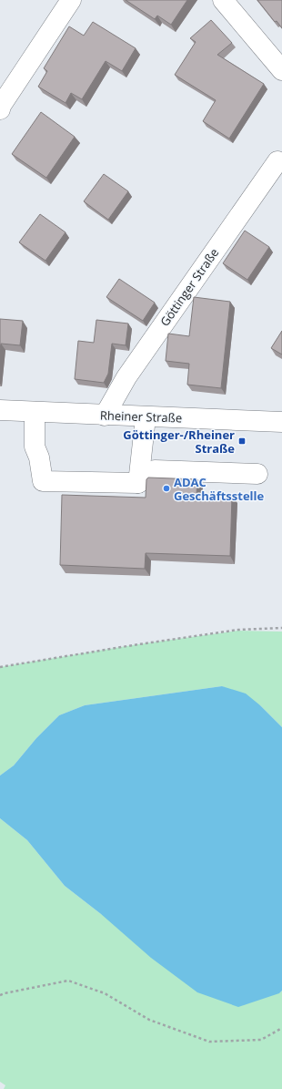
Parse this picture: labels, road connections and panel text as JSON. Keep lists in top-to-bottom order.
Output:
{
  "streets": {
    "street": ["Göttinger Straße", "Rheiner Straße"]
  },
  "crossings": [
    ["Göttinger Straße", "Rheiner Straße"]
  ],
  "places": {
    "transit": ["Göttinger-/Rheiner Straße"],
    "other": ["ADAC Geschäftsstelle"]
  }
}
